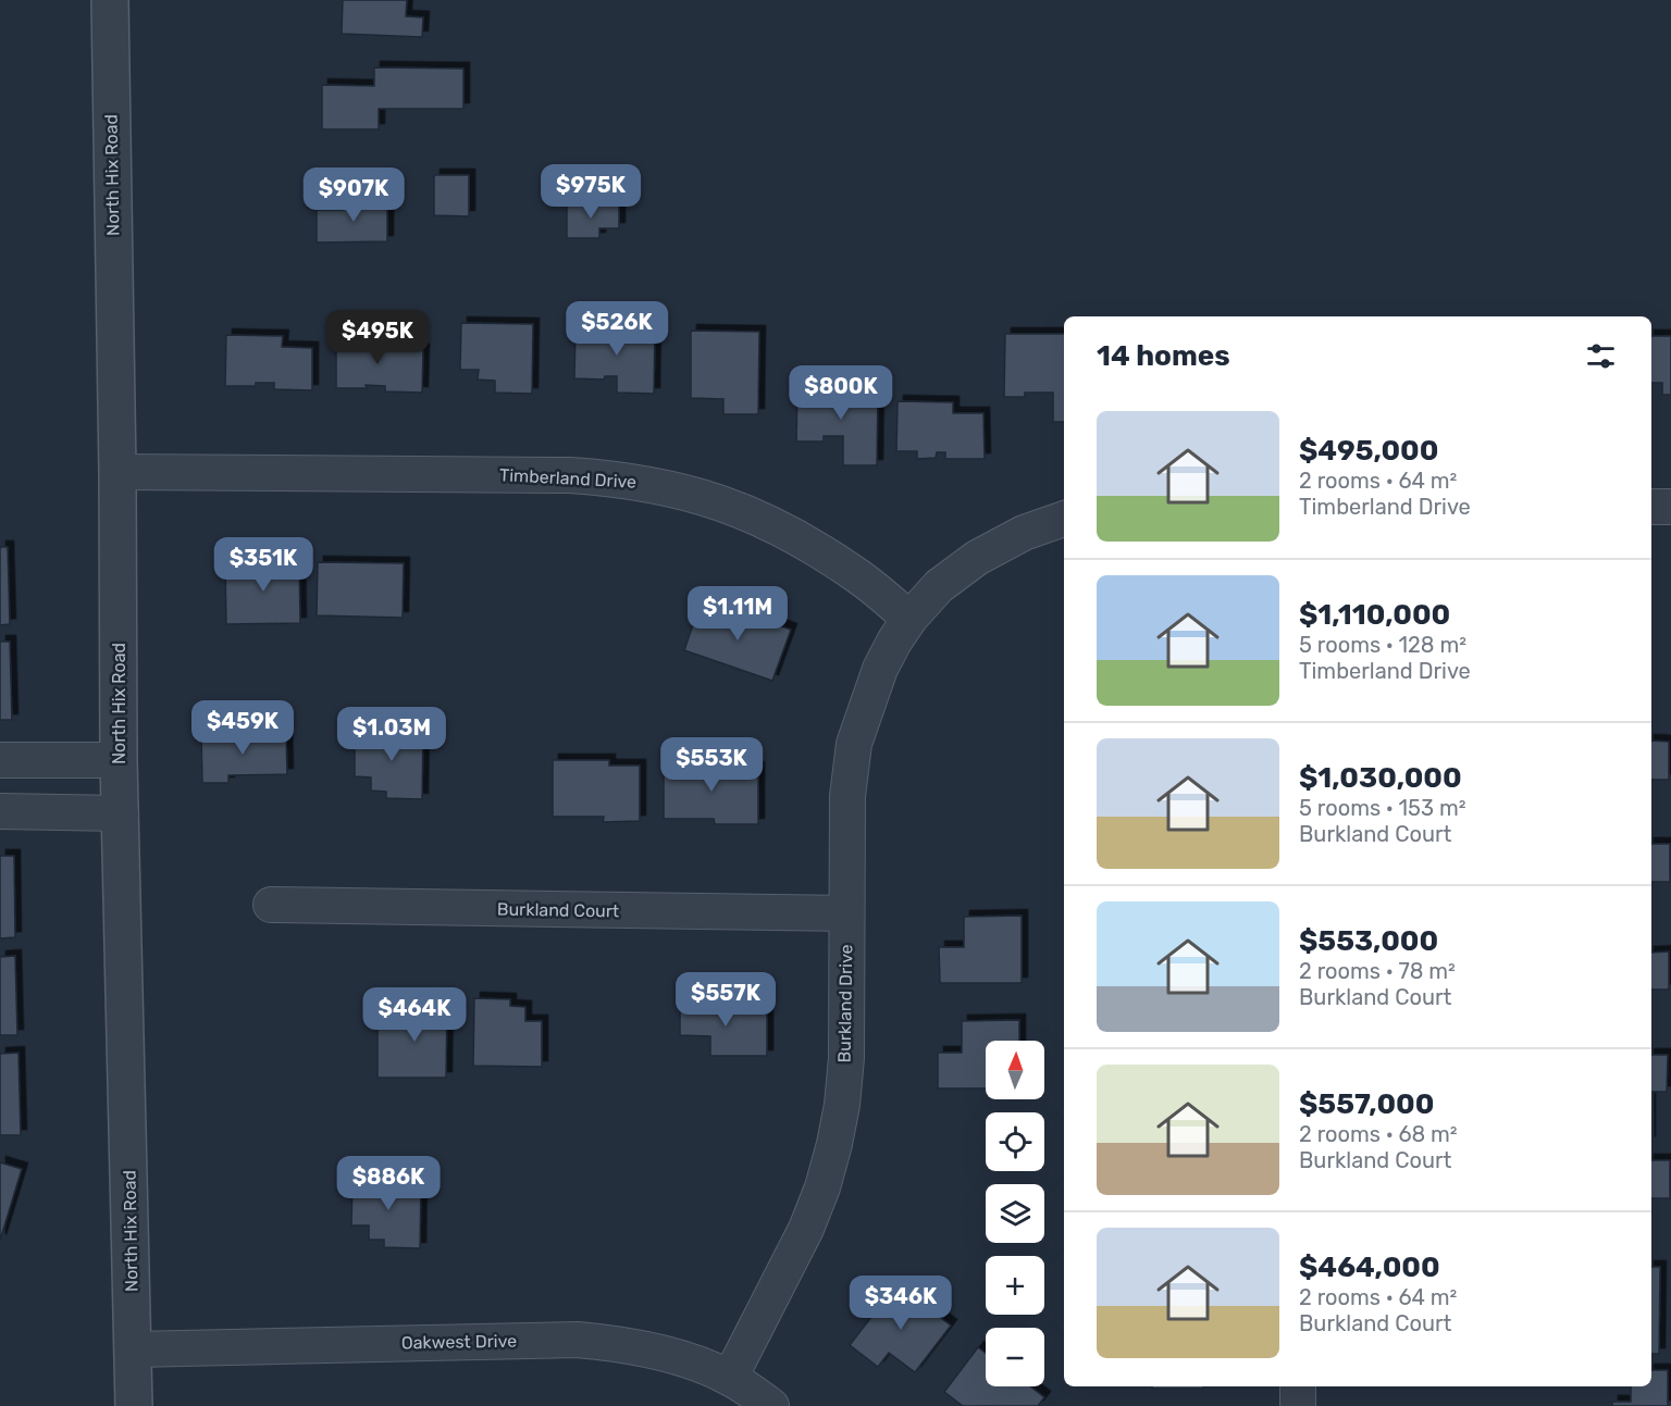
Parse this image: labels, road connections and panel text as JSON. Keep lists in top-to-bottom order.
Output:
{
  "streets": {
    "street": [
      "North Hix Road",
      "Timberland Drive",
      "Burkland Court",
      "Burkland Drive",
      "Oakwest Drive"
    ]
  },
  "crossings": [
    ["North Hix Road", "Timberland Drive"],
    ["North Hix Road", "Oakwest Drive"],
    ["Timberland Drive", "Burkland Drive"],
    ["Burkland Court", "Burkland Drive"],
    ["Burkland Drive", "Oakwest Drive"]
  ],
  "north": "top",
  "page": {
    "price": [
      "$975K",
      "$907K",
      "$526K",
      "$495K",
      "$800K",
      "$351K",
      "$1.11M",
      "$459K",
      "$1.03M",
      "$553K",
      "$557K",
      "$464K",
      "$886K",
      "$346K"
    ],
    "heading": "14 homes",
    "list": [
      {
        "name": "$495,000",
        "note": "2 rooms · 64 m² · Timberland Drive"
      },
      {
        "name": "$1,110,000",
        "note": "5 rooms · 128 m² · Timberland Drive"
      },
      {
        "name": "$1,030,000",
        "note": "5 rooms · 153 m² · Burkland Court"
      },
      {
        "name": "$553,000",
        "note": "2 rooms · 78 m² · Burkland Court"
      },
      {
        "name": "$557,000",
        "note": "2 rooms · 68 m² · Burkland Court"
      },
      {
        "name": "$464,000",
        "note": "2 rooms · 64 m² · Burkland Court"
      }
    ],
    "map_buttons": ["+", "−"]
  }
}
